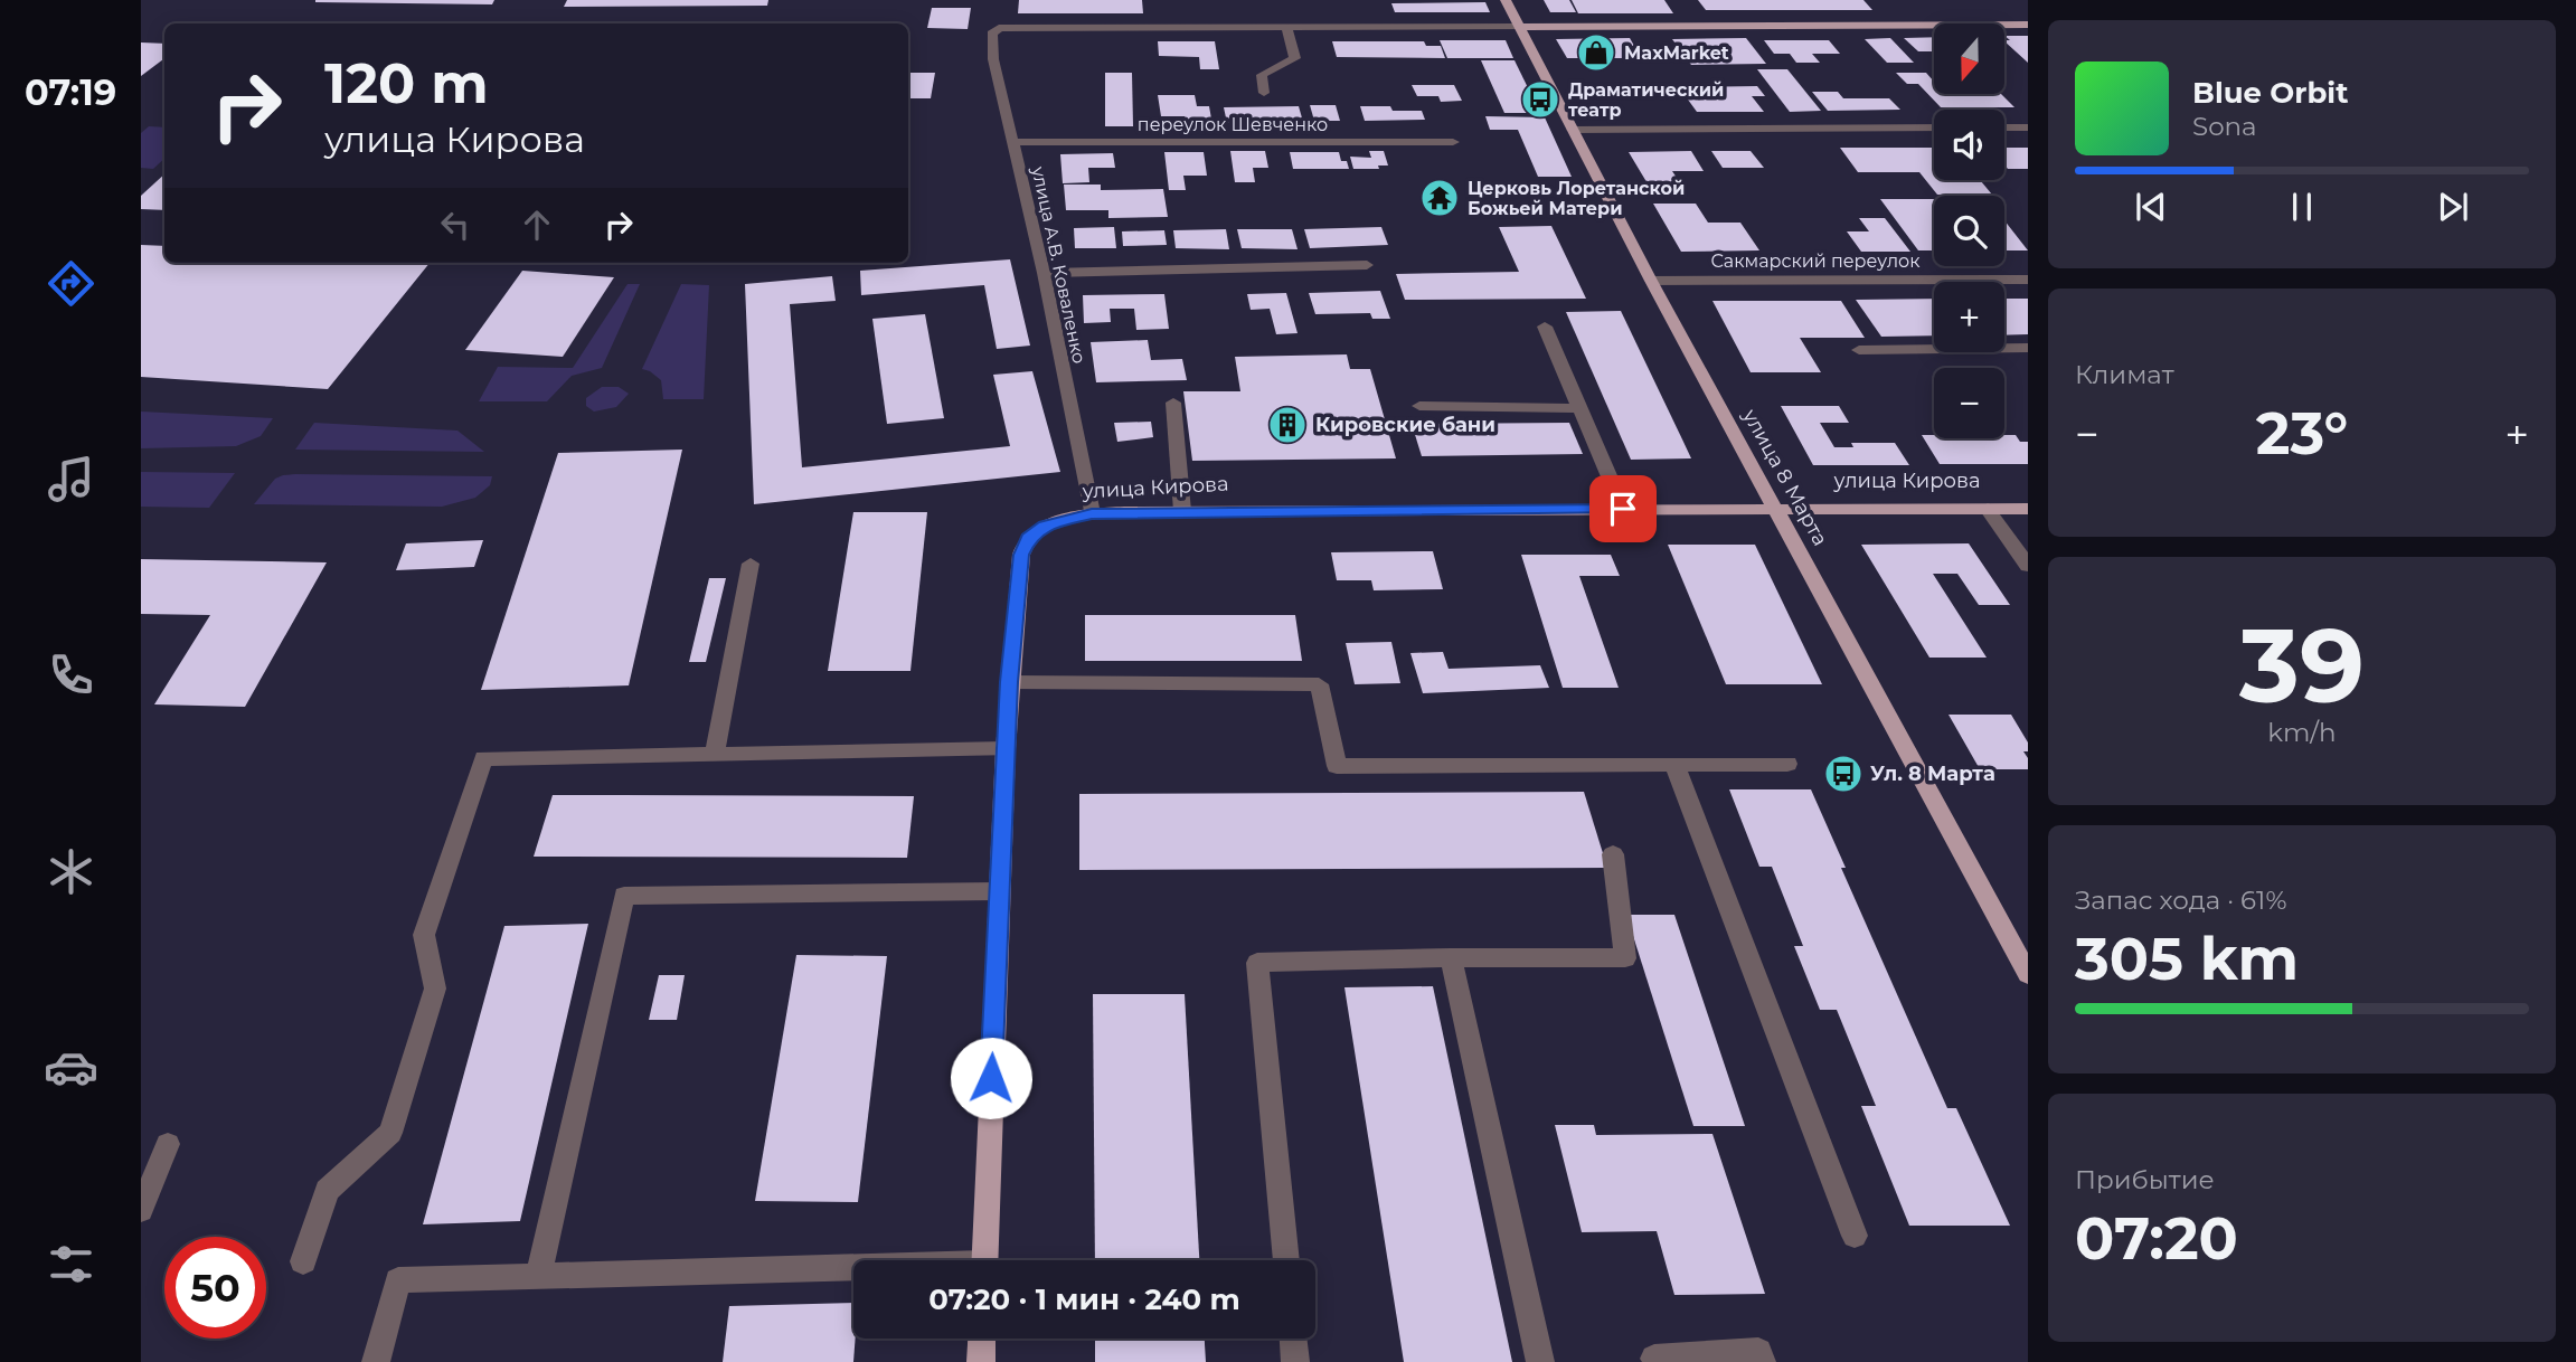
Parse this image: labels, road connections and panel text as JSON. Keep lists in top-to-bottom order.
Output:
{
  "streets": {
    "main road": ["улица 8 Марта", "улица Кирова"],
    "street": ["переулок Шевченко", "Сакмарский переулок", "улица А.В. Коваленко"]
  },
  "crossings": [
    ["переулок Шевченко", "улица А.В. Коваленко"],
    ["Сакмарский переулок", "улица 8 Марта"],
    ["улица А.В. Коваленко", "улица Кирова"],
    ["улица 8 Марта", "улица Кирова"]
  ],
  "places": {
    "shop": ["MaxMarket"],
    "bus stop": ["Драматический театр", "Ул. 8 Марта"],
    "temple": ["Церковь Лоретанской Божьей Матери"],
    "building": ["Кировские бани"]
  },
  "north": "bottom",
  "page": {
    "tabs": "07:19",
    "map_buttons": ["+", "−"],
    "turn": ["120 m", "улица Кирова"],
    "song": ["Blue Orbit", "Sona"],
    "tile": [
      "Климат",
      ["39", "km/h"],
      ["Запас хода · 61%", "305 km"],
      ["Прибытие", "07:20"]
    ],
    "heat": ["−", "23°", "+"],
    "limit": "50",
    "trip": "07:20 · 1 мин · 240 m"
  }
}
